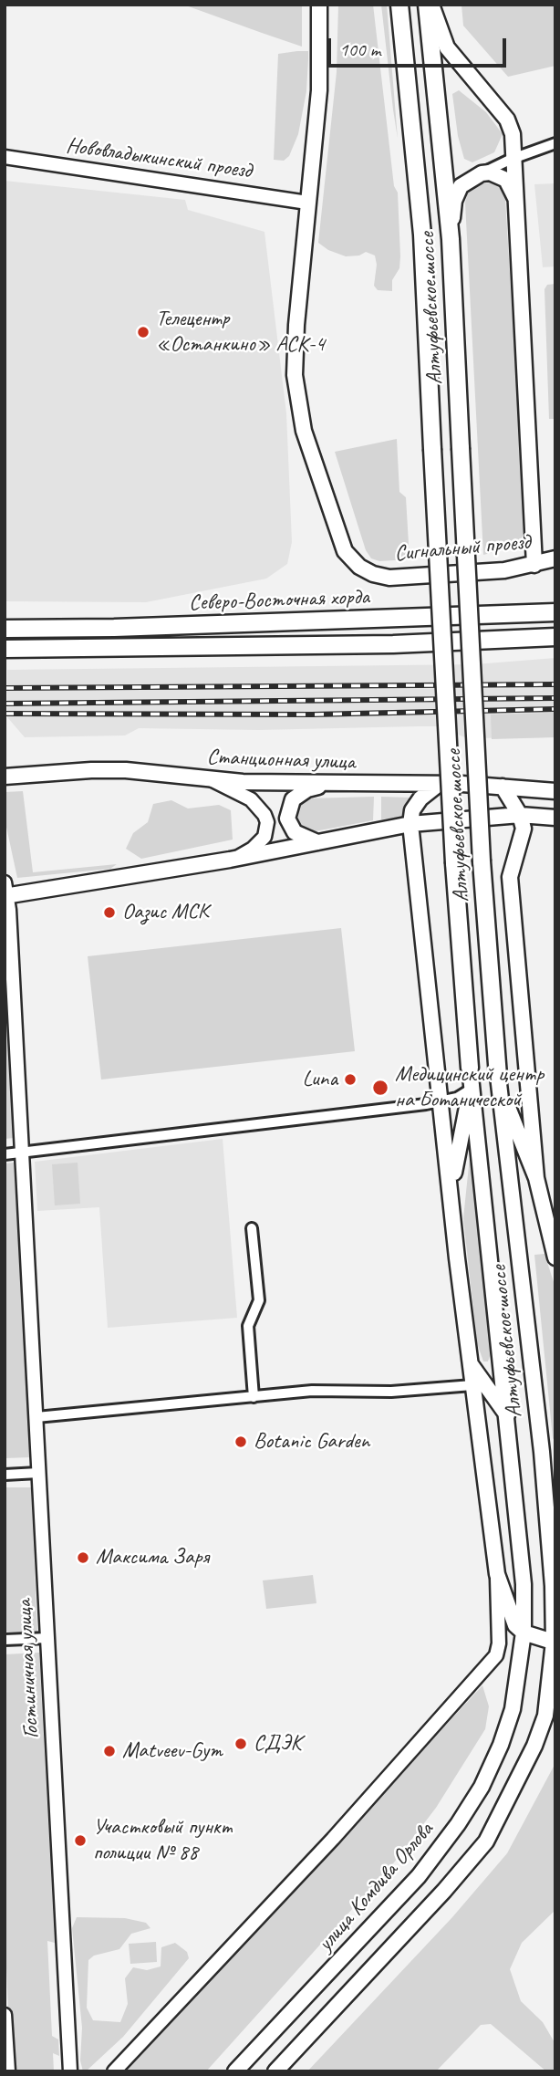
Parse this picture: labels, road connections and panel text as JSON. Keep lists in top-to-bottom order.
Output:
{
  "streets": {
    "main road": [
      "Алтуфьевское шоссе",
      "Сигнальный проезд",
      "Северо-Восточная хорда",
      "Станционная улица",
      "улица Комдива Орлова"
    ],
    "street": ["Нововладыкинский проезд", "Гостиничная улица"]
  },
  "crossings": [
    ["Нововладыкинский проезд", "Сигнальный проезд"],
    ["Алтуфьевское шоссе", "улица Комдива Орлова"]
  ],
  "places": [
    "Телецентр «Останкино» АСК-4",
    "Оазис МСК",
    "Luna",
    "Медицинский центр на Ботанической",
    "Botanic Garden",
    "Максима Заря",
    "СДЭК",
    "Matveev-Gym",
    "Участковый пункт полиции № 88"
  ],
  "scale_bar": "100 m"
}
